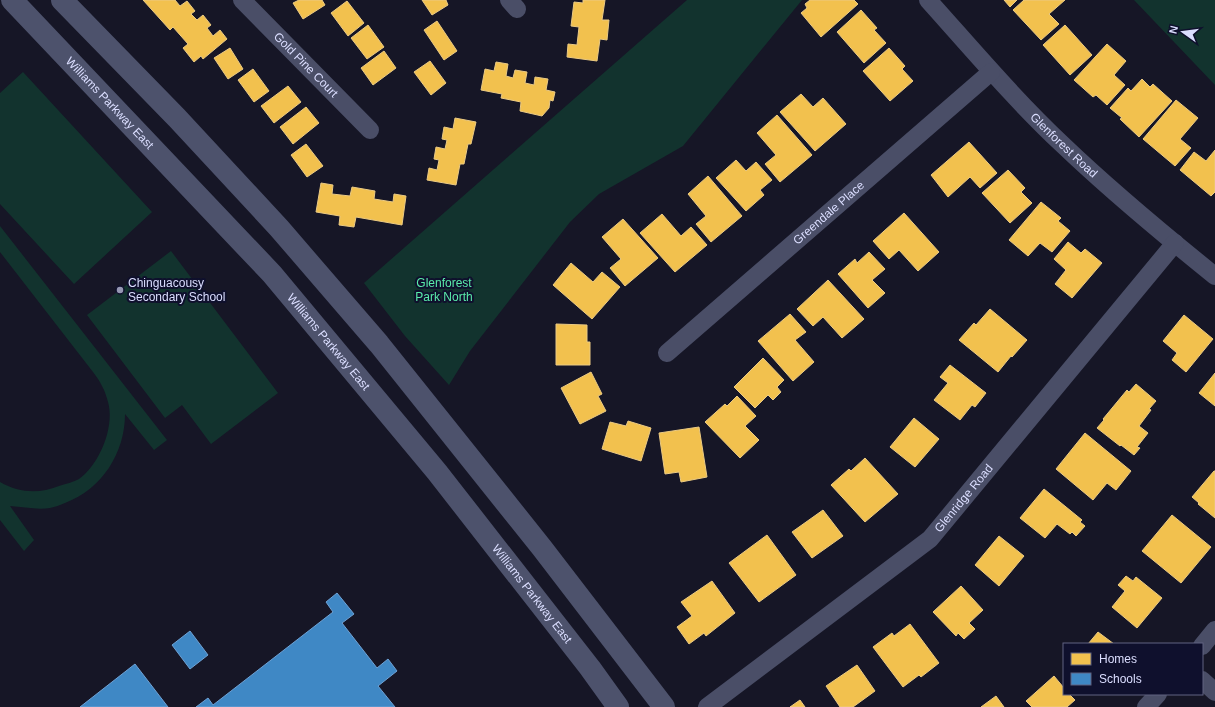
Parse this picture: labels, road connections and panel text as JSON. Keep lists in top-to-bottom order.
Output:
{
  "streets": {
    "main road": ["Williams Parkway East"],
    "street": [
      "Gold Pine Court",
      "Glenforest Road",
      "Greendale Place",
      "Glenridge Road"
    ]
  },
  "crossings": [
    ["Glenforest Road", "Greendale Place"],
    ["Glenforest Road", "Glenridge Road"]
  ],
  "parks": ["Glenforest Park North"],
  "places": ["Chinguacousy Secondary School"],
  "legend": ["Homes", "Schools"],
  "north": "left"
}
